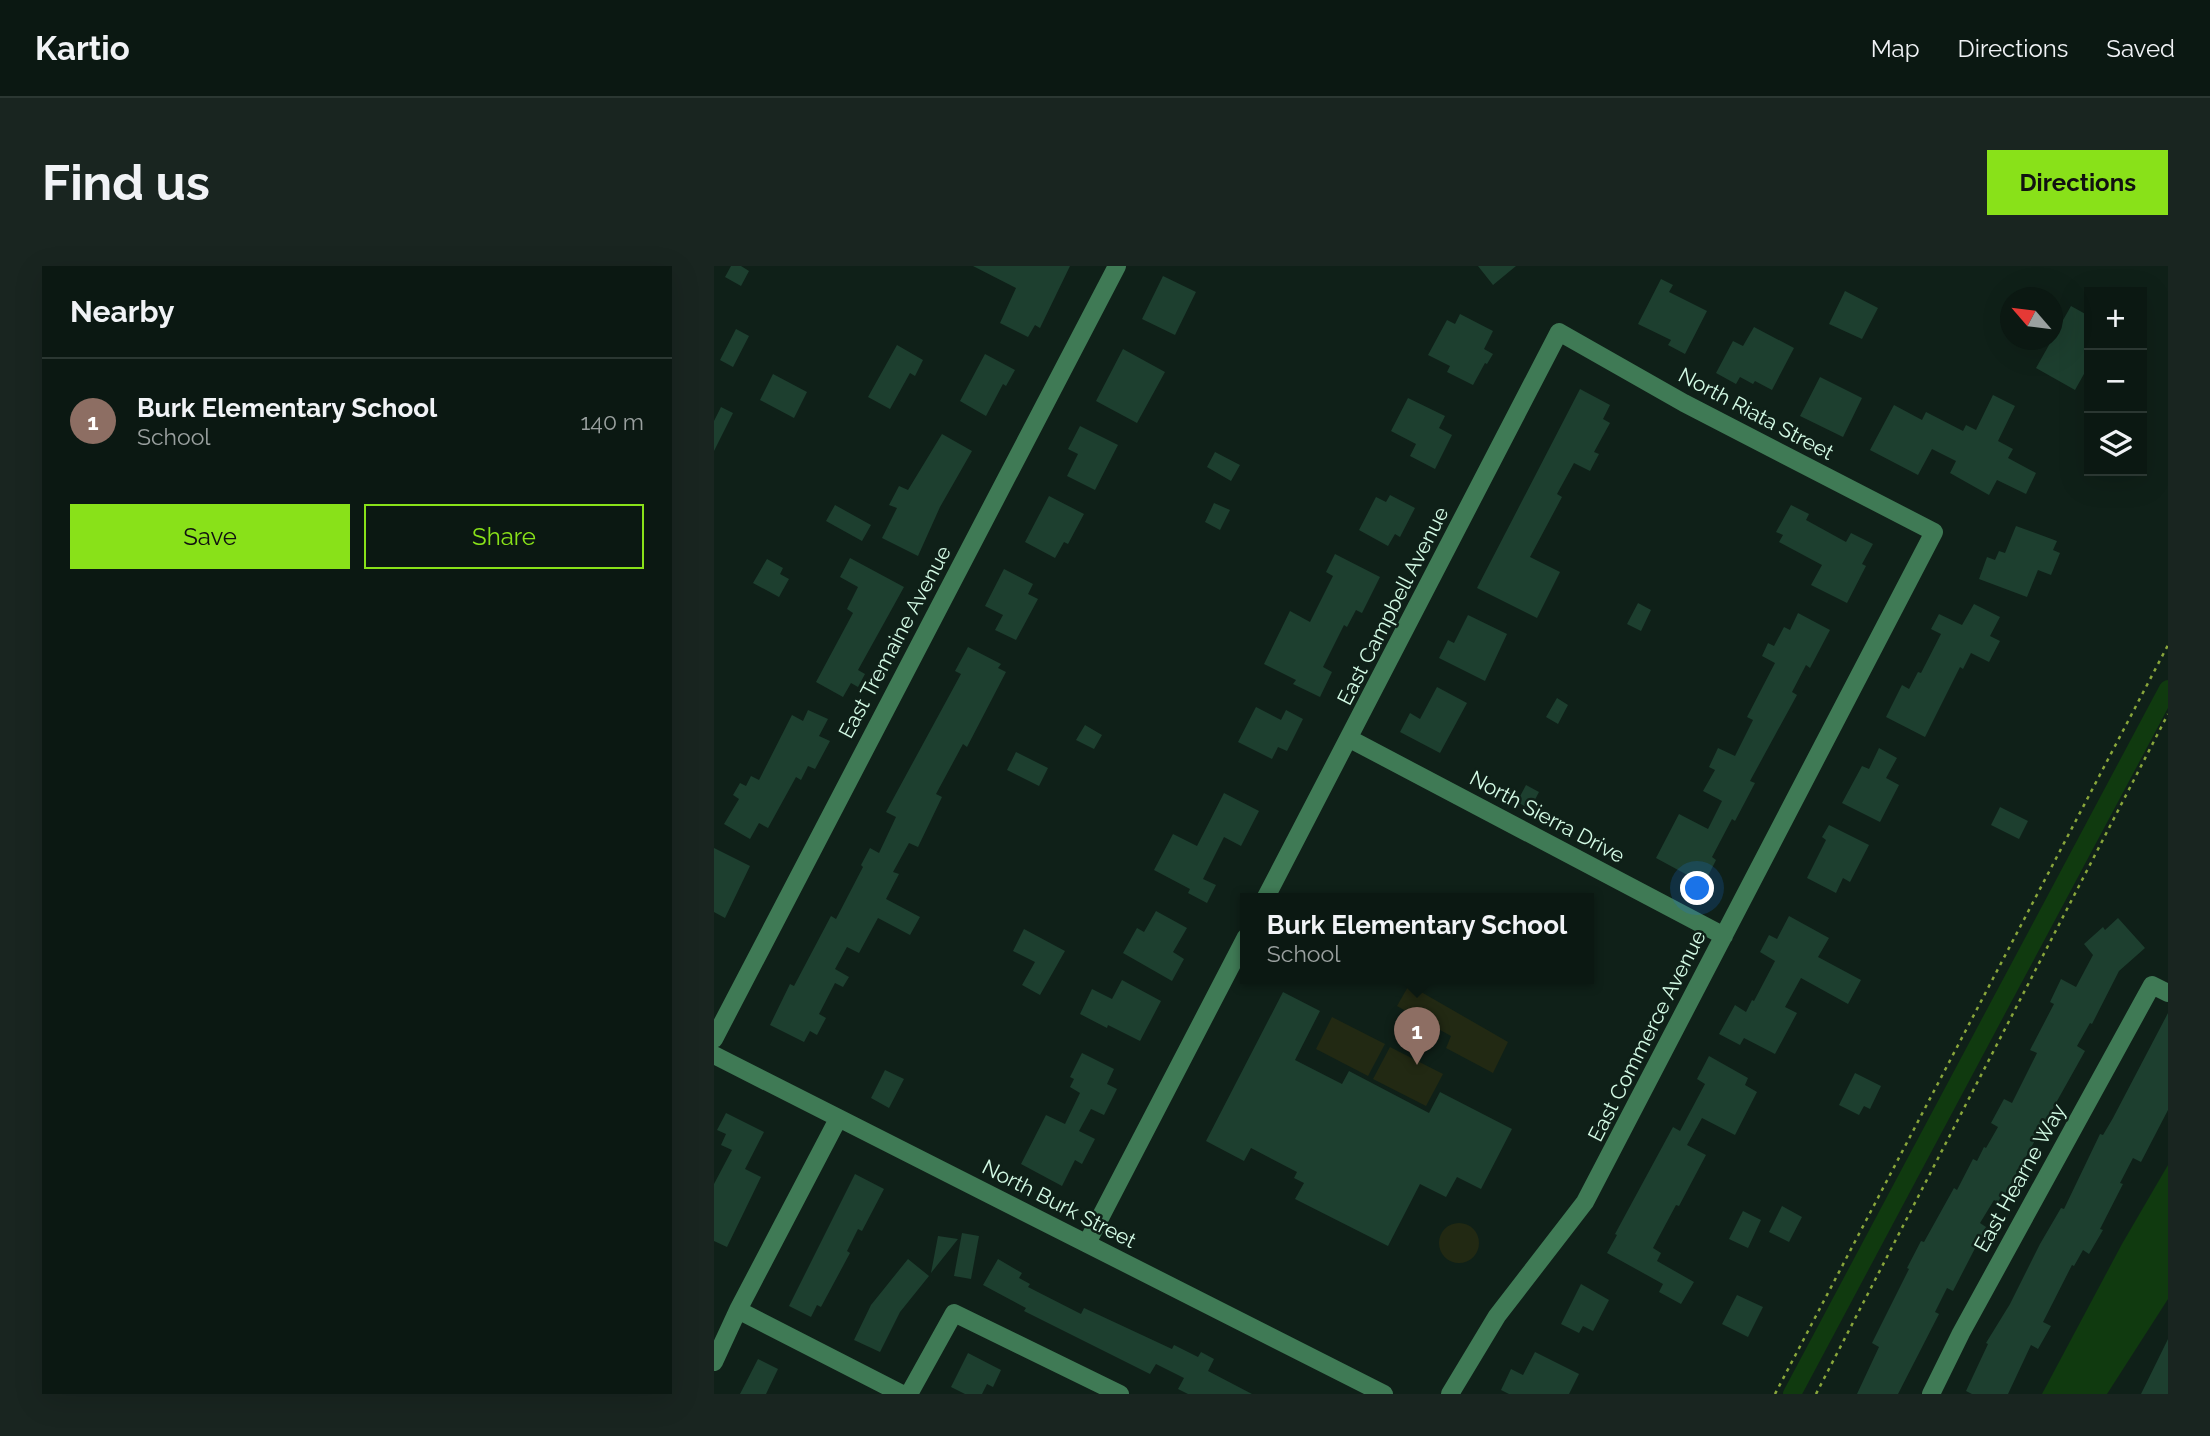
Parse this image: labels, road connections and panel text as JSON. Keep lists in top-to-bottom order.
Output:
{
  "streets": {
    "street": [
      "North Riata Street",
      "East Campbell Avenue",
      "East Tremaine Avenue",
      "North Sierra Drive",
      "East Commerce Avenue",
      "East Hearne Way",
      "North Burk Street"
    ]
  },
  "crossings": [
    ["North Riata Street", "East Campbell Avenue"],
    ["North Riata Street", "East Commerce Avenue"],
    ["East Campbell Avenue", "North Sierra Drive"],
    ["North Sierra Drive", "East Commerce Avenue"]
  ],
  "north": "top left",
  "page": {
    "header": "Kartio",
    "nav": ["Map", "Directions", "Saved"],
    "buttons": [
      "Directions",
      ["Save", "Share"]
    ],
    "title": "Find us",
    "heading": "Nearby",
    "map_buttons": ["+", "−"],
    "list": [
      {
        "mark": "1",
        "name": "Burk Elementary School",
        "note": "School",
        "value": "140 m"
      }
    ],
    "popup": ["Burk Elementary School", "School"],
    "pins": "1"
  }
}
